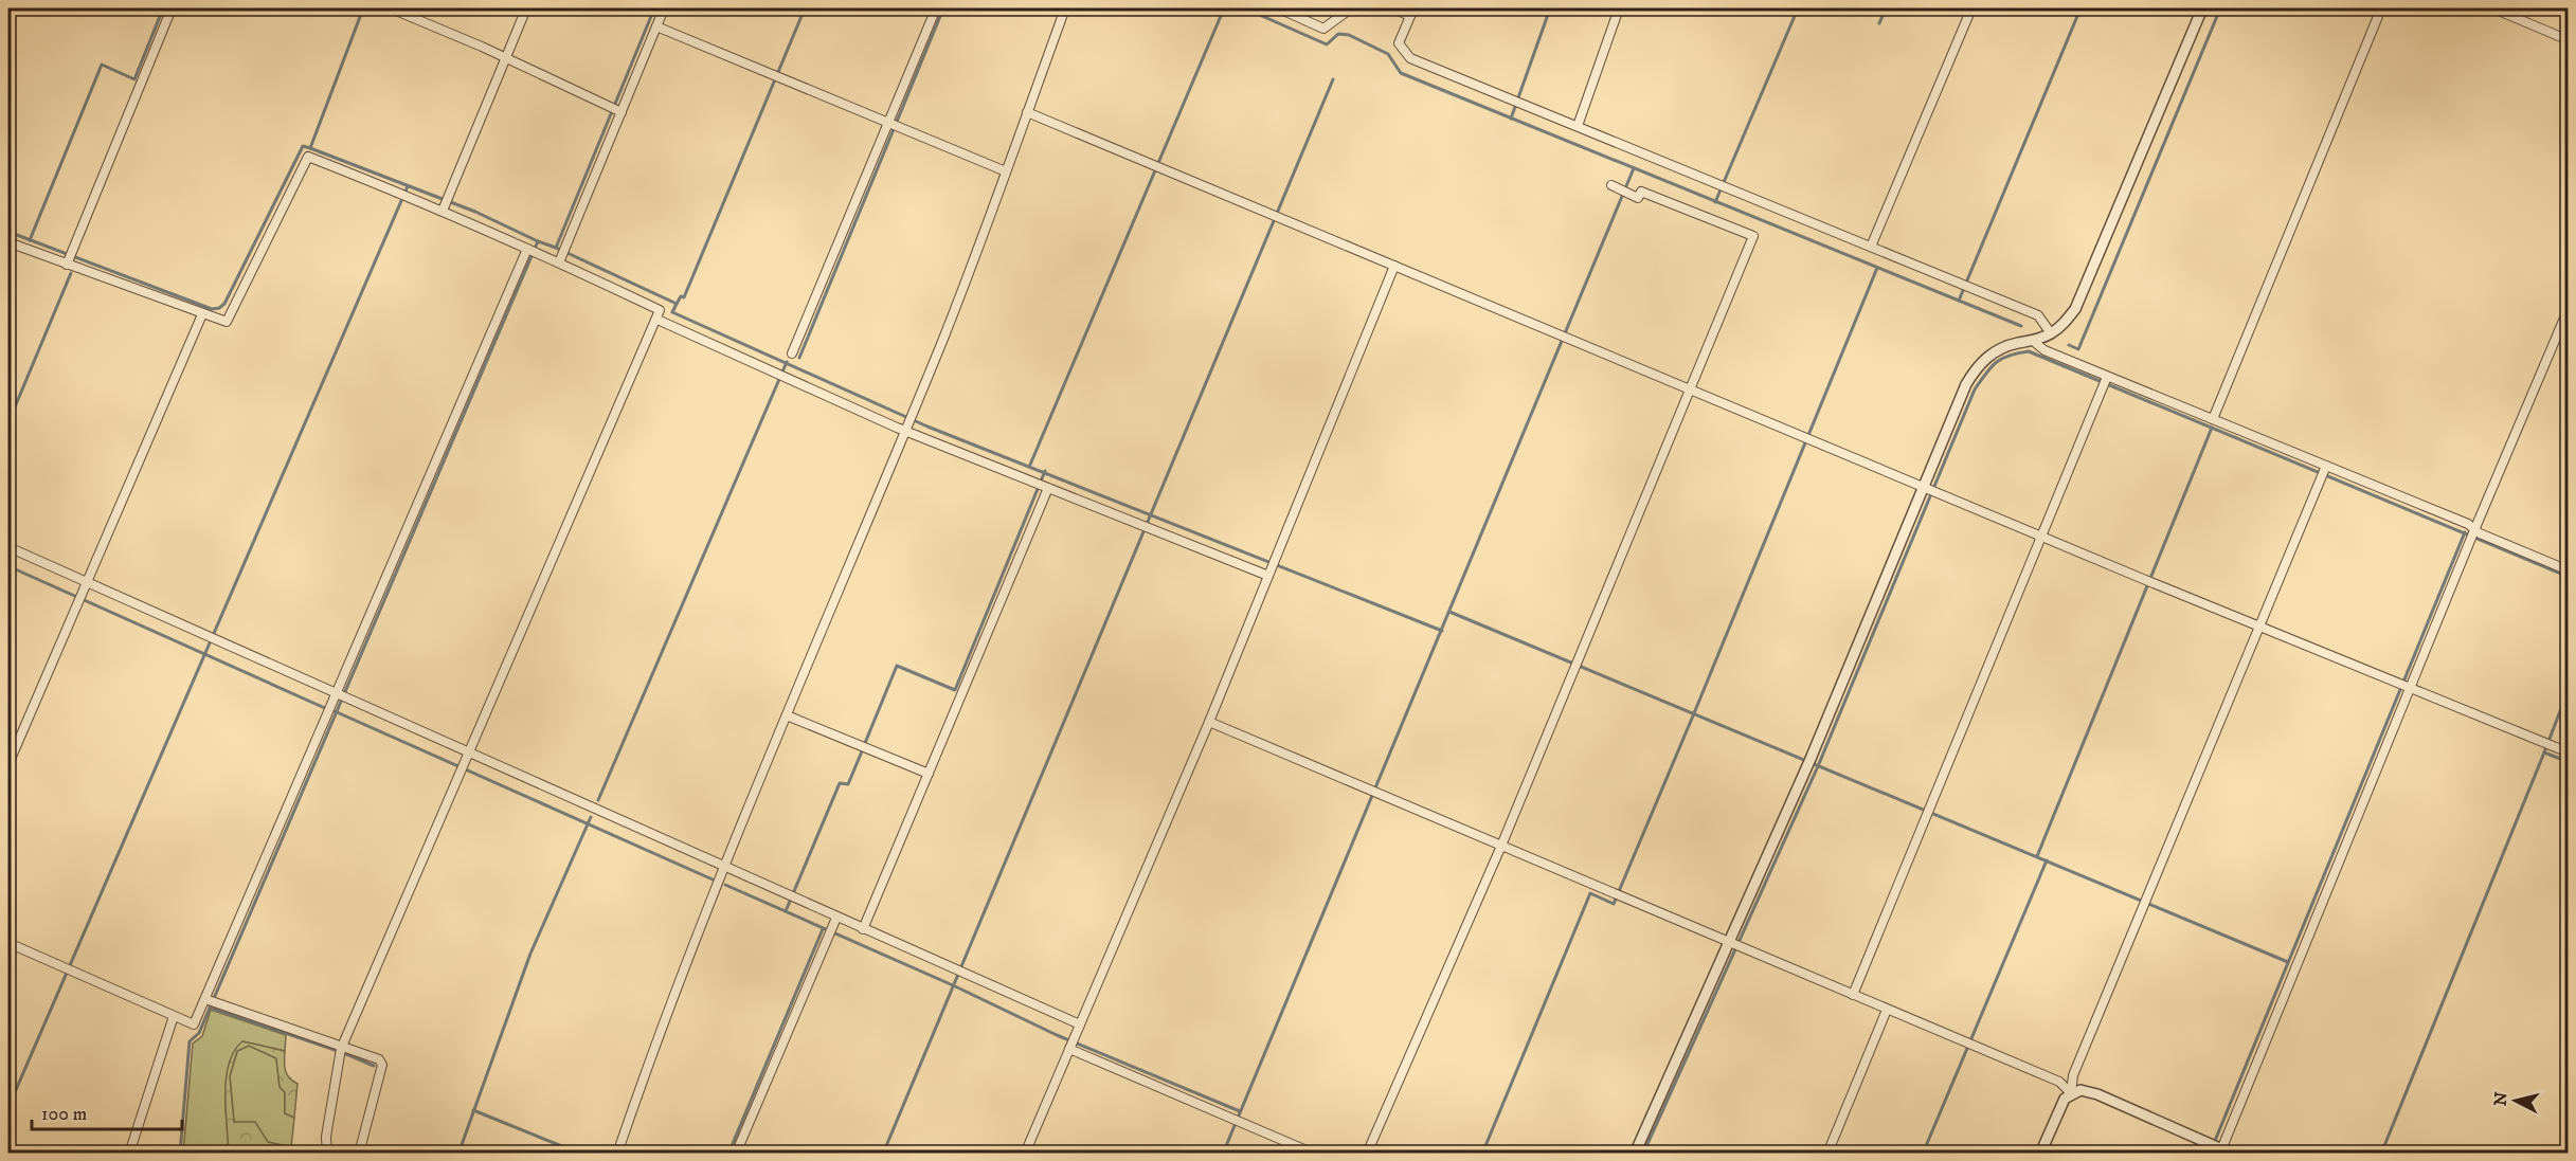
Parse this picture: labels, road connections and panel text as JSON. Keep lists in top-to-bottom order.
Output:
{
  "scale_bar": "100 m",
  "north": "left"
}
